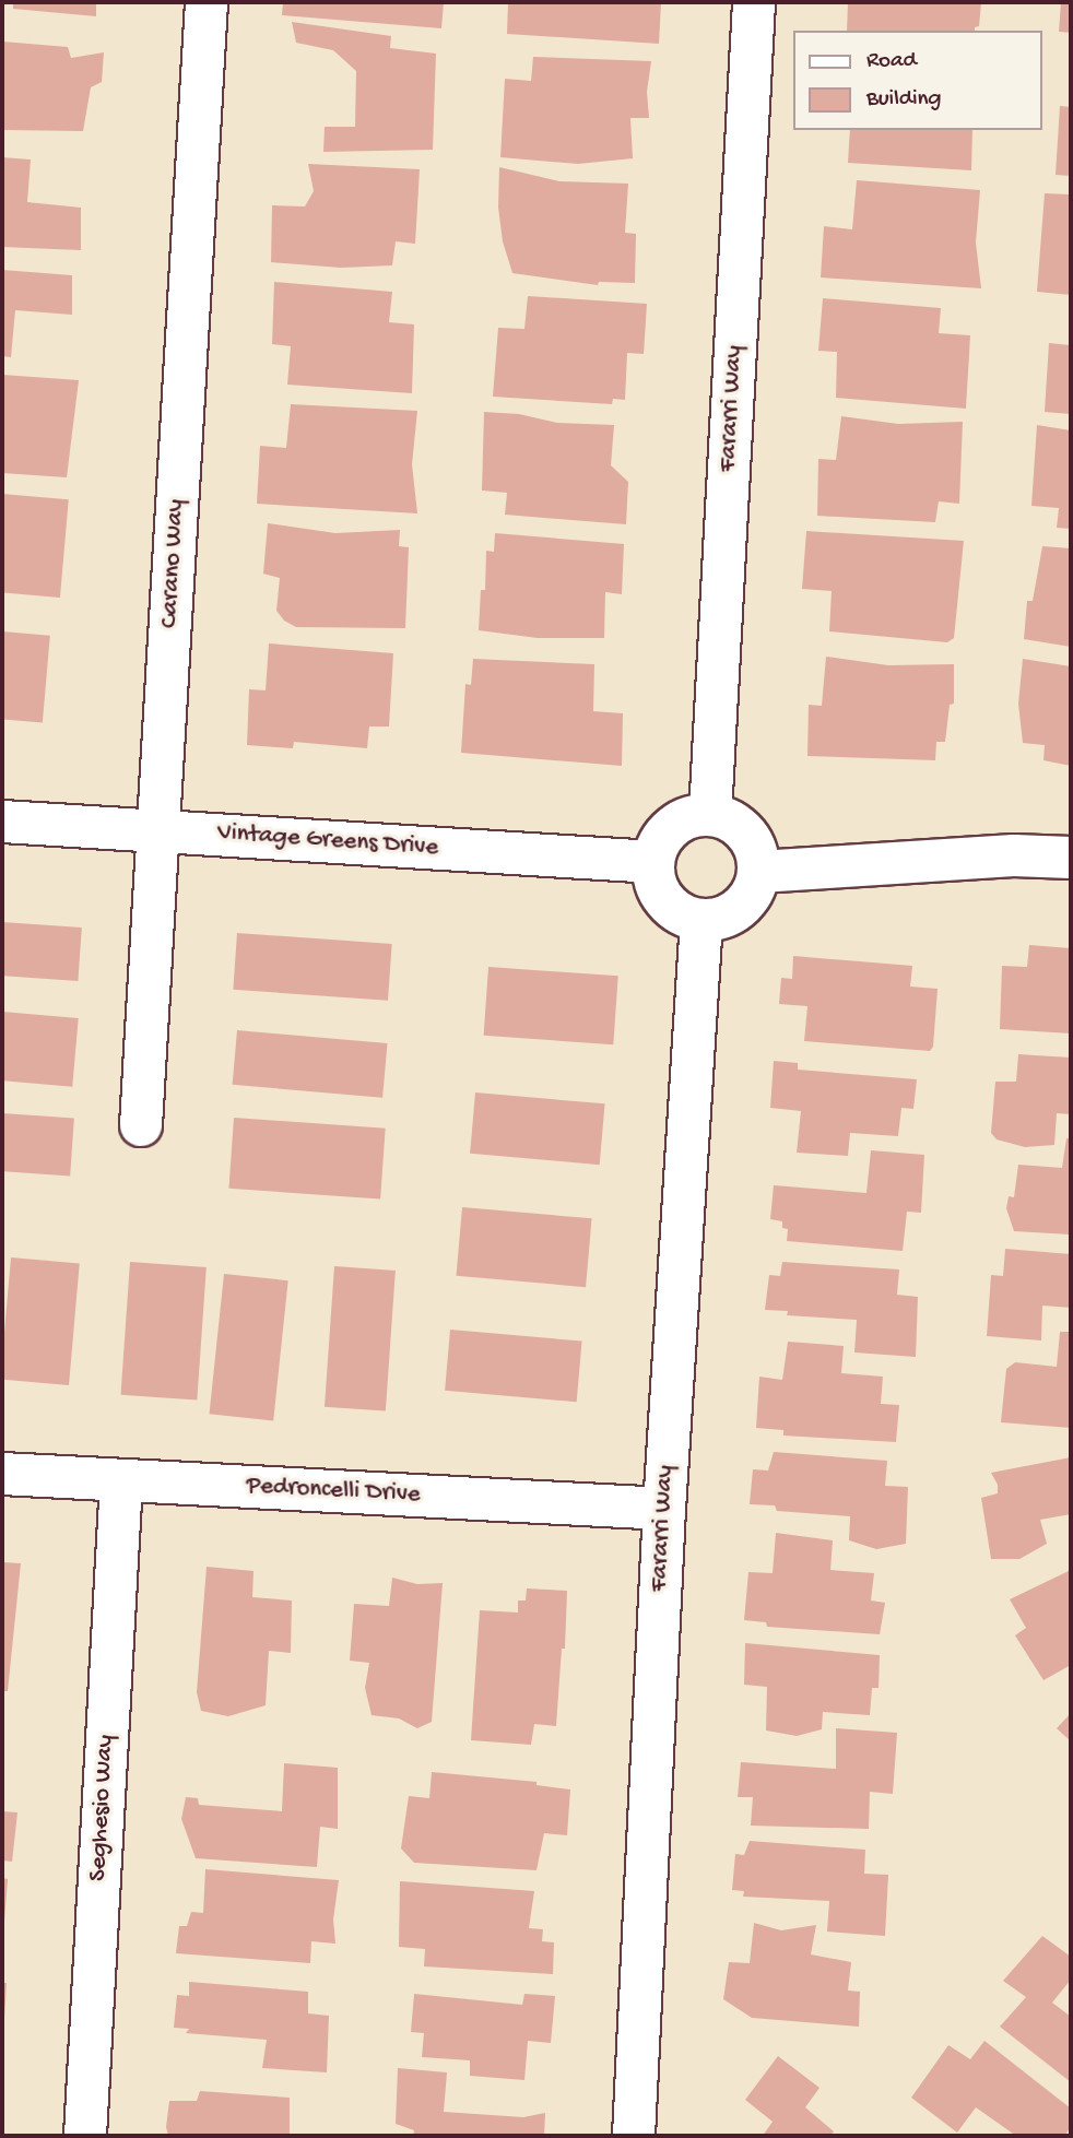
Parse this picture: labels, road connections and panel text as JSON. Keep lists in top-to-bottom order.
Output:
{
  "streets": {
    "street": [
      "Fararri Way",
      "Carano Way",
      "Vintage Greens Drive",
      "Pedroncelli Drive",
      "Seghesio Way"
    ]
  },
  "crossings": [
    ["Fararri Way", "Vintage Greens Drive"],
    ["Fararri Way", "Pedroncelli Drive"],
    ["Carano Way", "Vintage Greens Drive"],
    ["Pedroncelli Drive", "Seghesio Way"]
  ],
  "legend": ["Road", "Building"]
}
